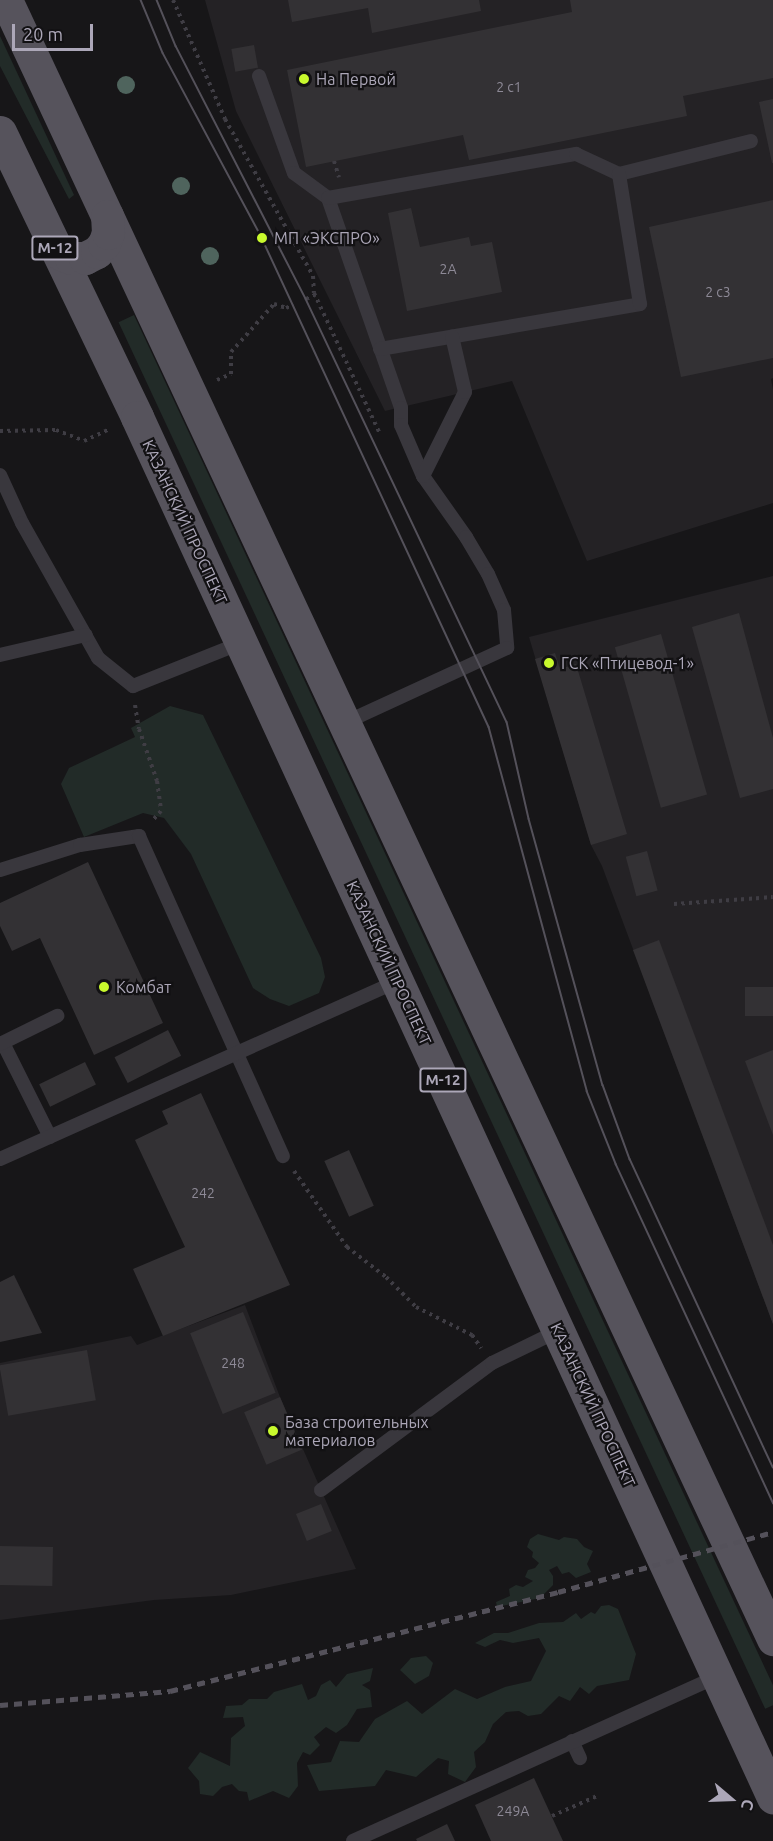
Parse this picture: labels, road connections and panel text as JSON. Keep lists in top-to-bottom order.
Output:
{
  "streets": {
    "main road": ["М-12", "КАЗАНСКИЙ ПРОСПЕКТ"]
  },
  "places": [
    "На Первой",
    "МП «ЭКСПРО»",
    "ГСК «Птицевод-1»",
    "Комбат",
    "База строительных материалов"
  ],
  "house_numbers": [
    "2 с1",
    "2А",
    "2 с3",
    "242",
    "248",
    "249А"
  ],
  "scale_bar": "20 m",
  "north": "right"
}
